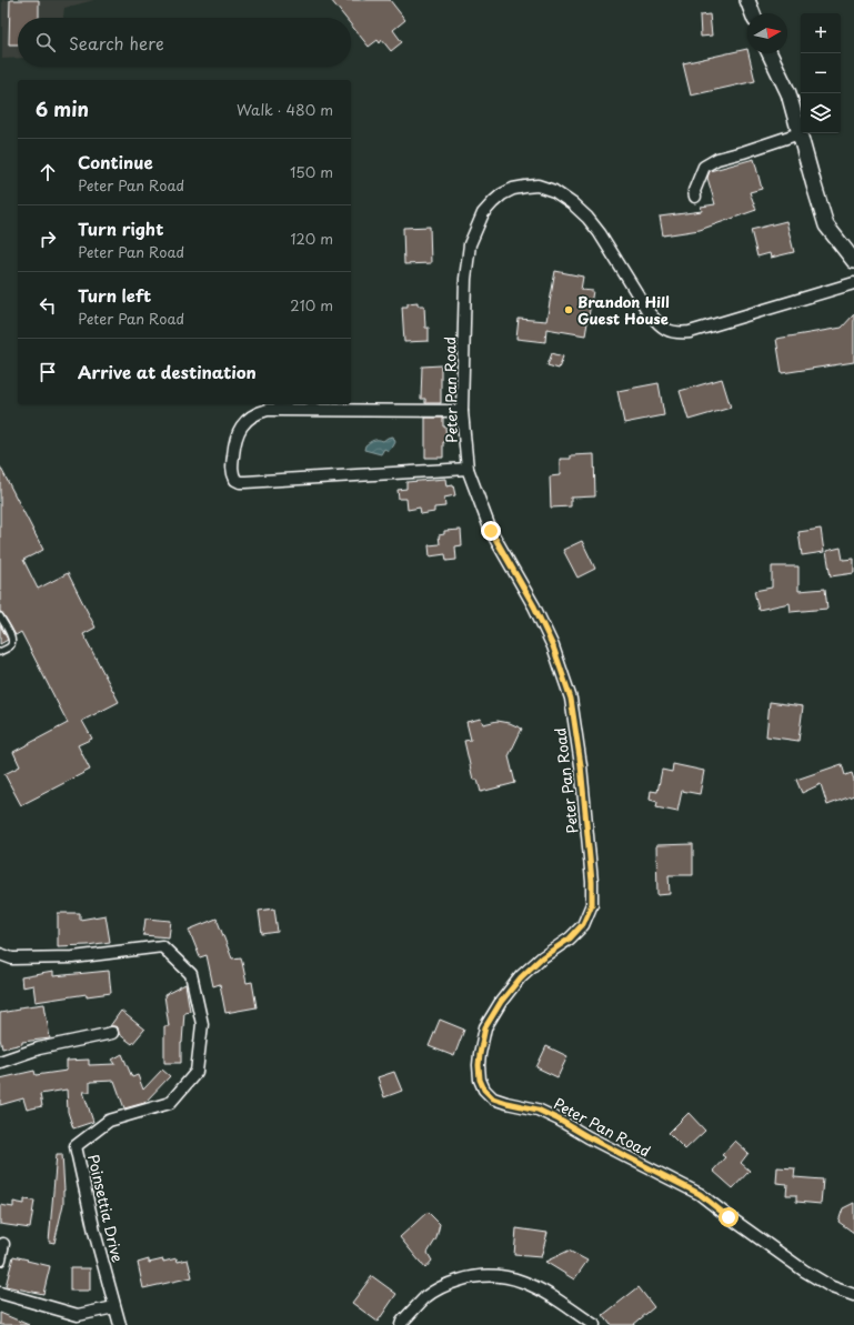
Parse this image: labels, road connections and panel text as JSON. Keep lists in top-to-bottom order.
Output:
{
  "streets": {
    "street": ["Peter Pan Road", "Poinsettia Drive"]
  },
  "places": ["Brandon Hill Guest House"],
  "north": "right",
  "page": {
    "map_buttons": ["+", "−"],
    "search": "Search here",
    "heading": ["6 min", "Walk · 480 m"],
    "list": [
      ["Continue", "Peter Pan Road", "150 m"],
      ["Turn right", "Peter Pan Road", "120 m"],
      ["Turn left", "Peter Pan Road", "210 m"],
      "Arrive at destination"
    ]
  }
}
